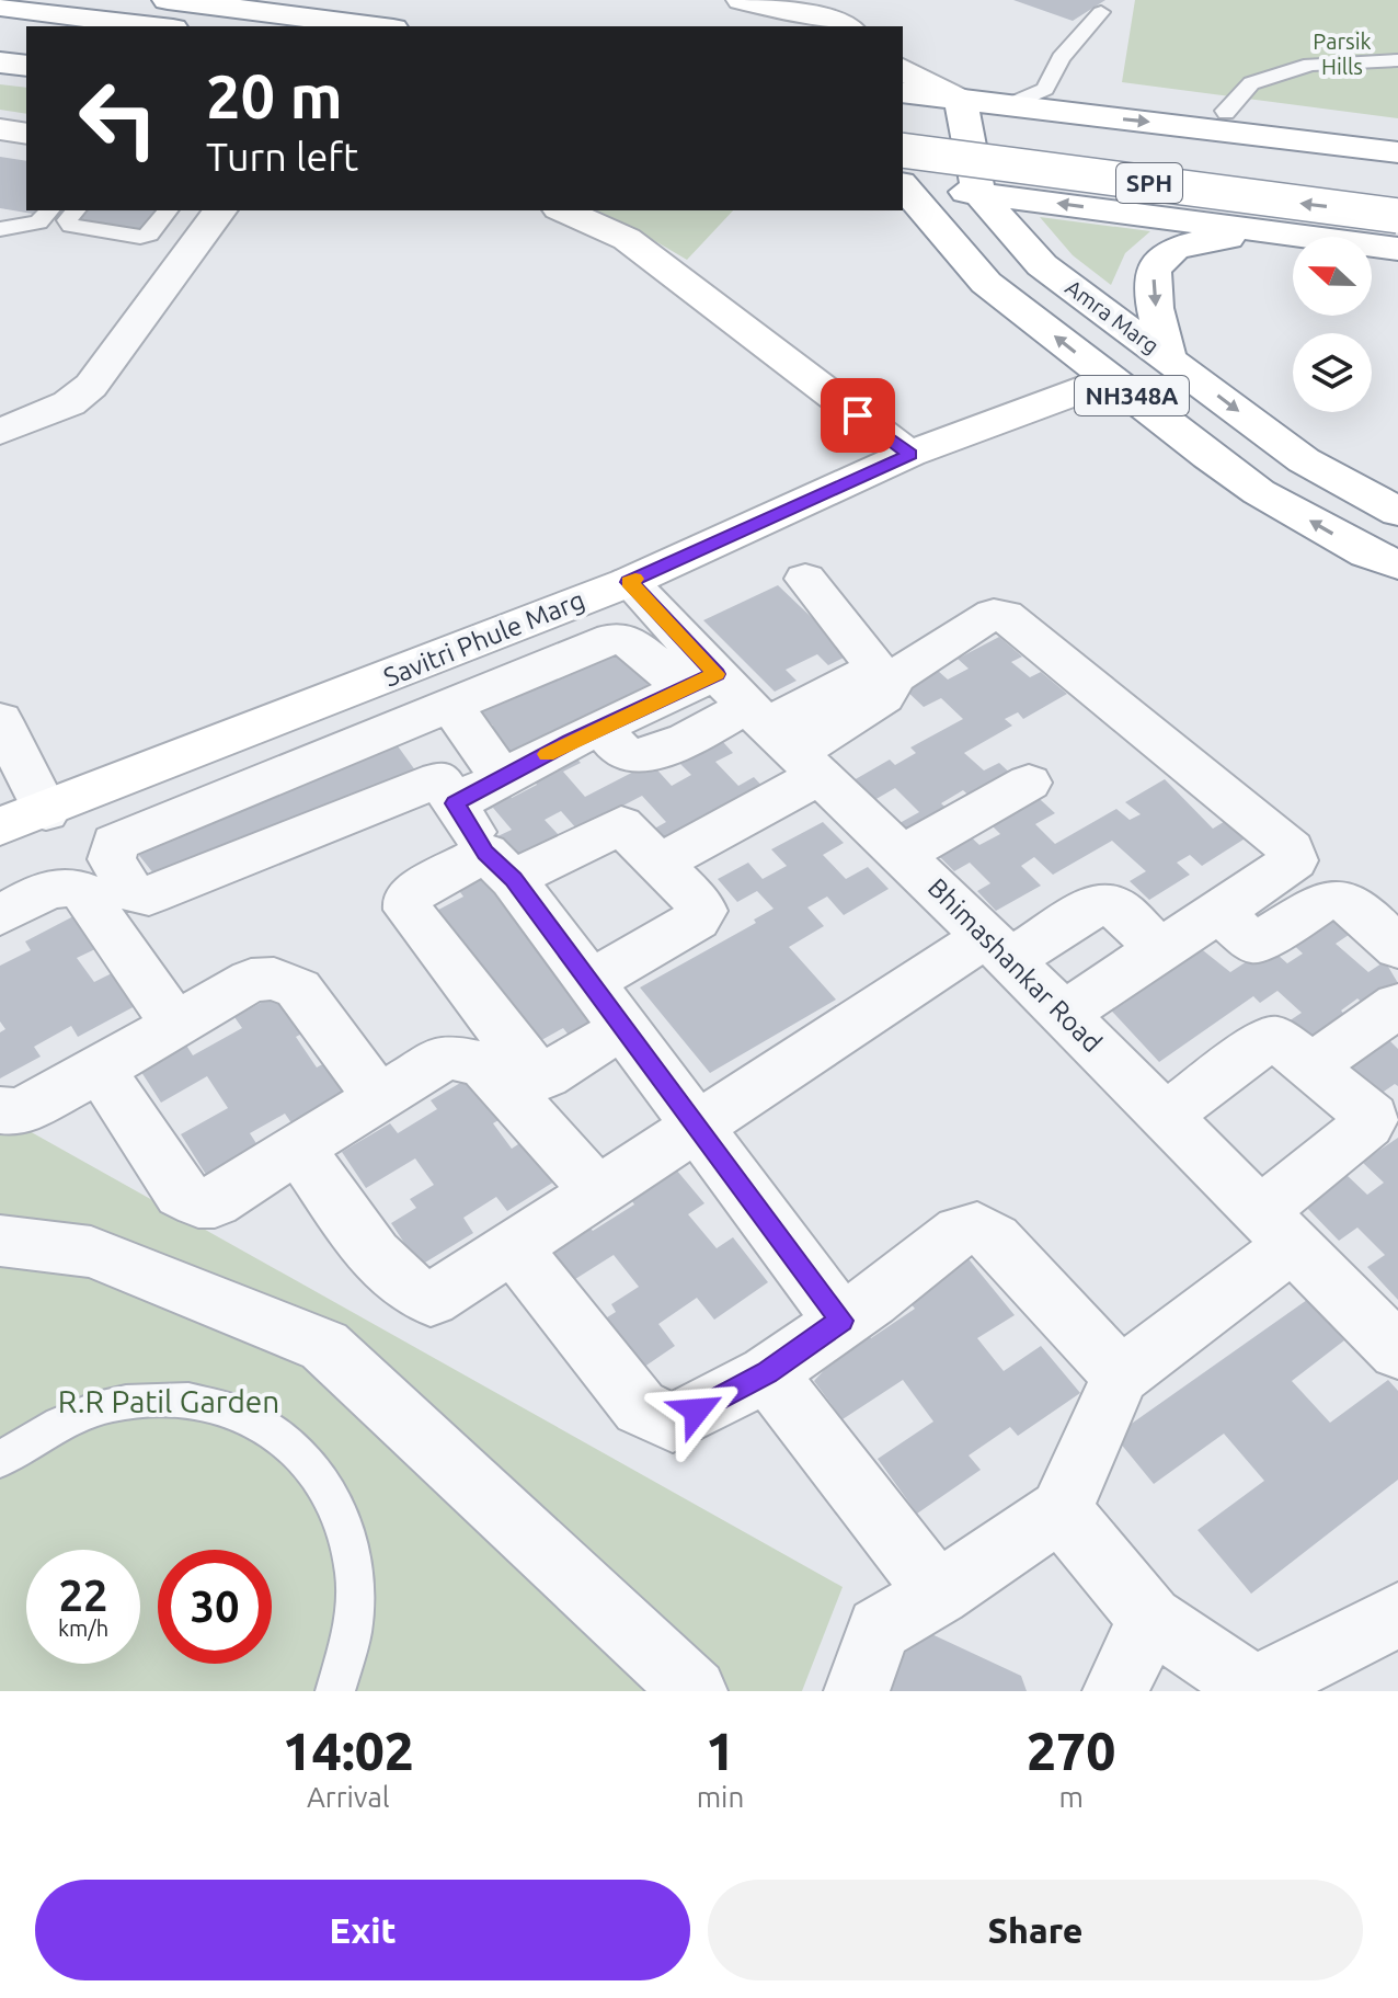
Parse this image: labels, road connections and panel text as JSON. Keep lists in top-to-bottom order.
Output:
{
  "streets": {
    "main road": [
      "SPH",
      "Amra Marg",
      "NH348A",
      "Savitri Phule Marg"
    ],
    "street": ["Bhimashankar Road"]
  },
  "crossings": [
    ["Amra Marg", "Savitri Phule Marg"],
    ["Savitri Phule Marg", "Bhimashankar Road"]
  ],
  "parks": ["Parsik Hills", "R.R Patil Garden"],
  "north": "left",
  "page": {
    "turn": ["20 m", "Turn left"],
    "speed": "22 km/h",
    "limit": "30",
    "eta": [
      "14:02",
      "Arrival",
      "1",
      "min",
      "270",
      "m"
    ],
    "buttons": ["Exit", "Share"]
  }
}
